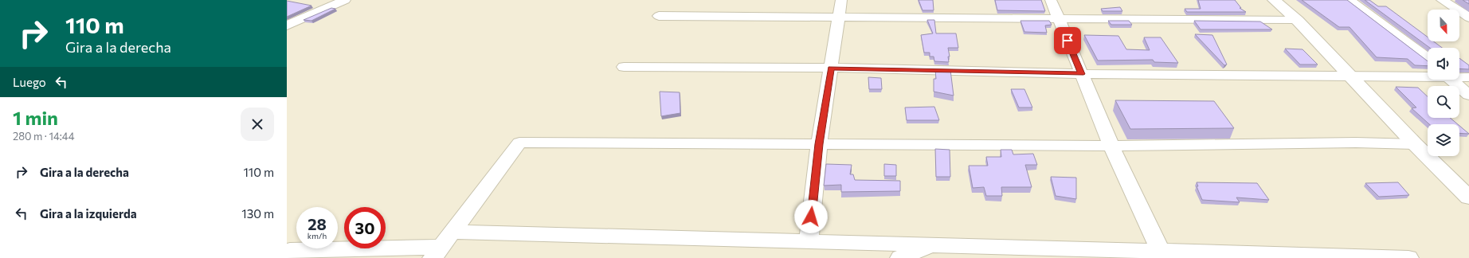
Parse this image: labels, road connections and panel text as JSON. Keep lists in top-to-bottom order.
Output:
{
  "north": "bottom",
  "page": {
    "turn": ["110 m", "Gira a la derecha"],
    "then": "Luego",
    "heading": ["1 min", "280 m · 14:44"],
    "list": [
      {
        "name": "Gira a la derecha",
        "value": "110 m"
      },
      {
        "name": "Gira a la izquierda",
        "value": "130 m"
      }
    ],
    "speed": "28 km/h",
    "limit": "30"
  }
}
